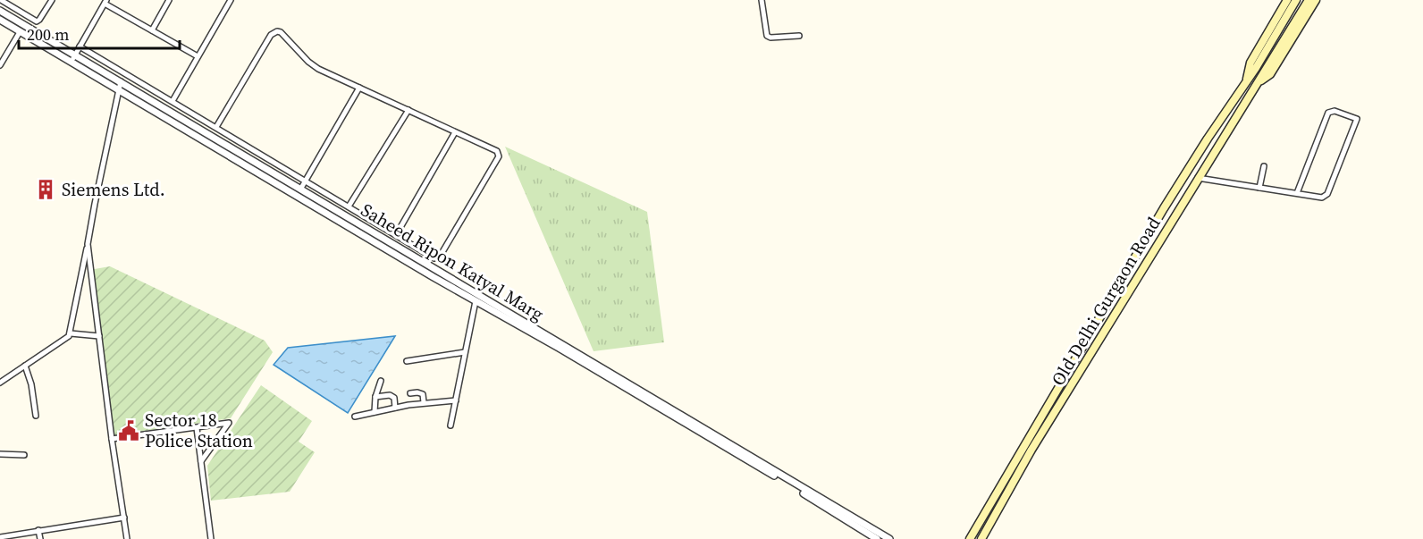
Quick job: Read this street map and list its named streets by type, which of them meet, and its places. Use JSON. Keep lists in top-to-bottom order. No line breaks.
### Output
{"streets":{"main road":["Old Delhi Gurgaon Road"],"street":["Saheed Ripon Katyal Marg"]},"places":{"building":["Siemens Ltd."],"public building":["Sector 18 Police Station"]},"scale_bar":"200 m"}
